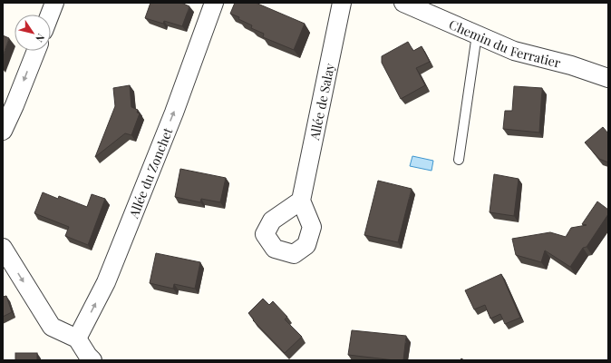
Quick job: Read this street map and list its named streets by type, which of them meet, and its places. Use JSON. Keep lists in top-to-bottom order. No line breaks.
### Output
{"streets":{"street":["Chemin du Ferratier","Allée de Salay","Allée du Zonchet"]},"one_way":["Allée du Zonchet"],"north":"bottom right"}
